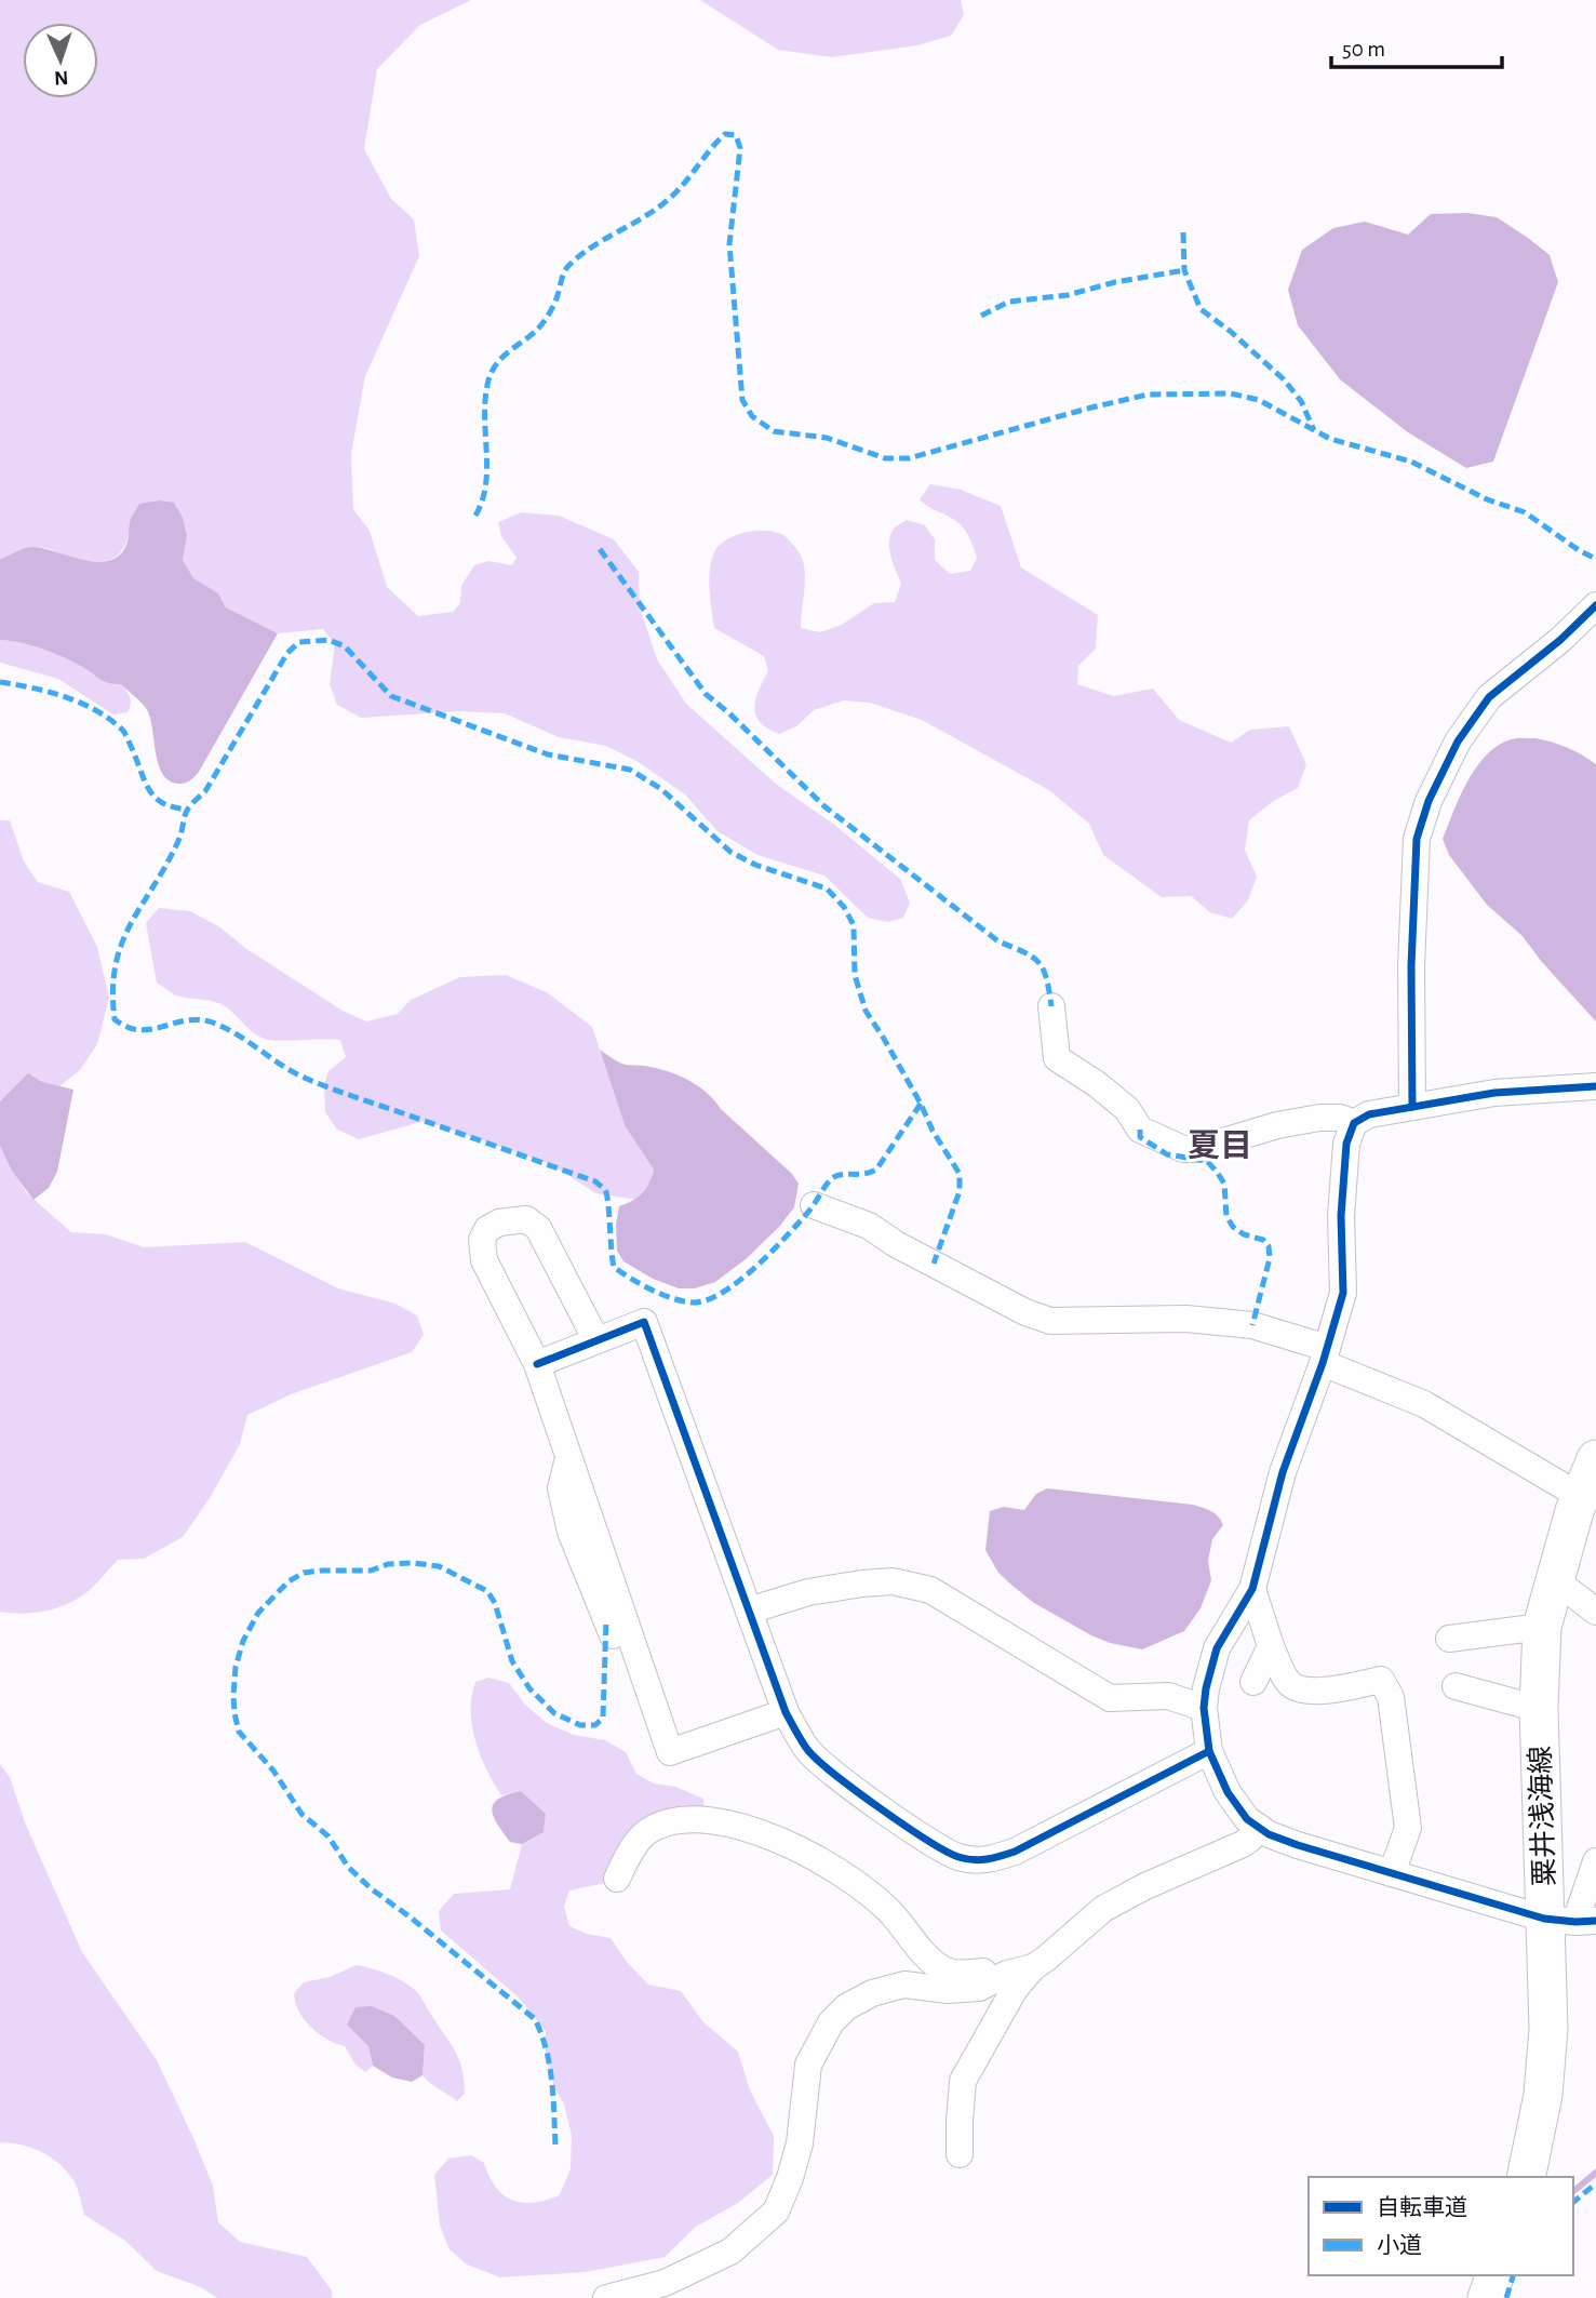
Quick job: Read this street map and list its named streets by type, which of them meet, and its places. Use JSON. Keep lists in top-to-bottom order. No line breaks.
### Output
{"streets":{"main road":["粟井浅海線"]},"districts":["夏目"],"legend":["自転車道","小道"],"scale_bar":"50 m","north":"bottom"}
